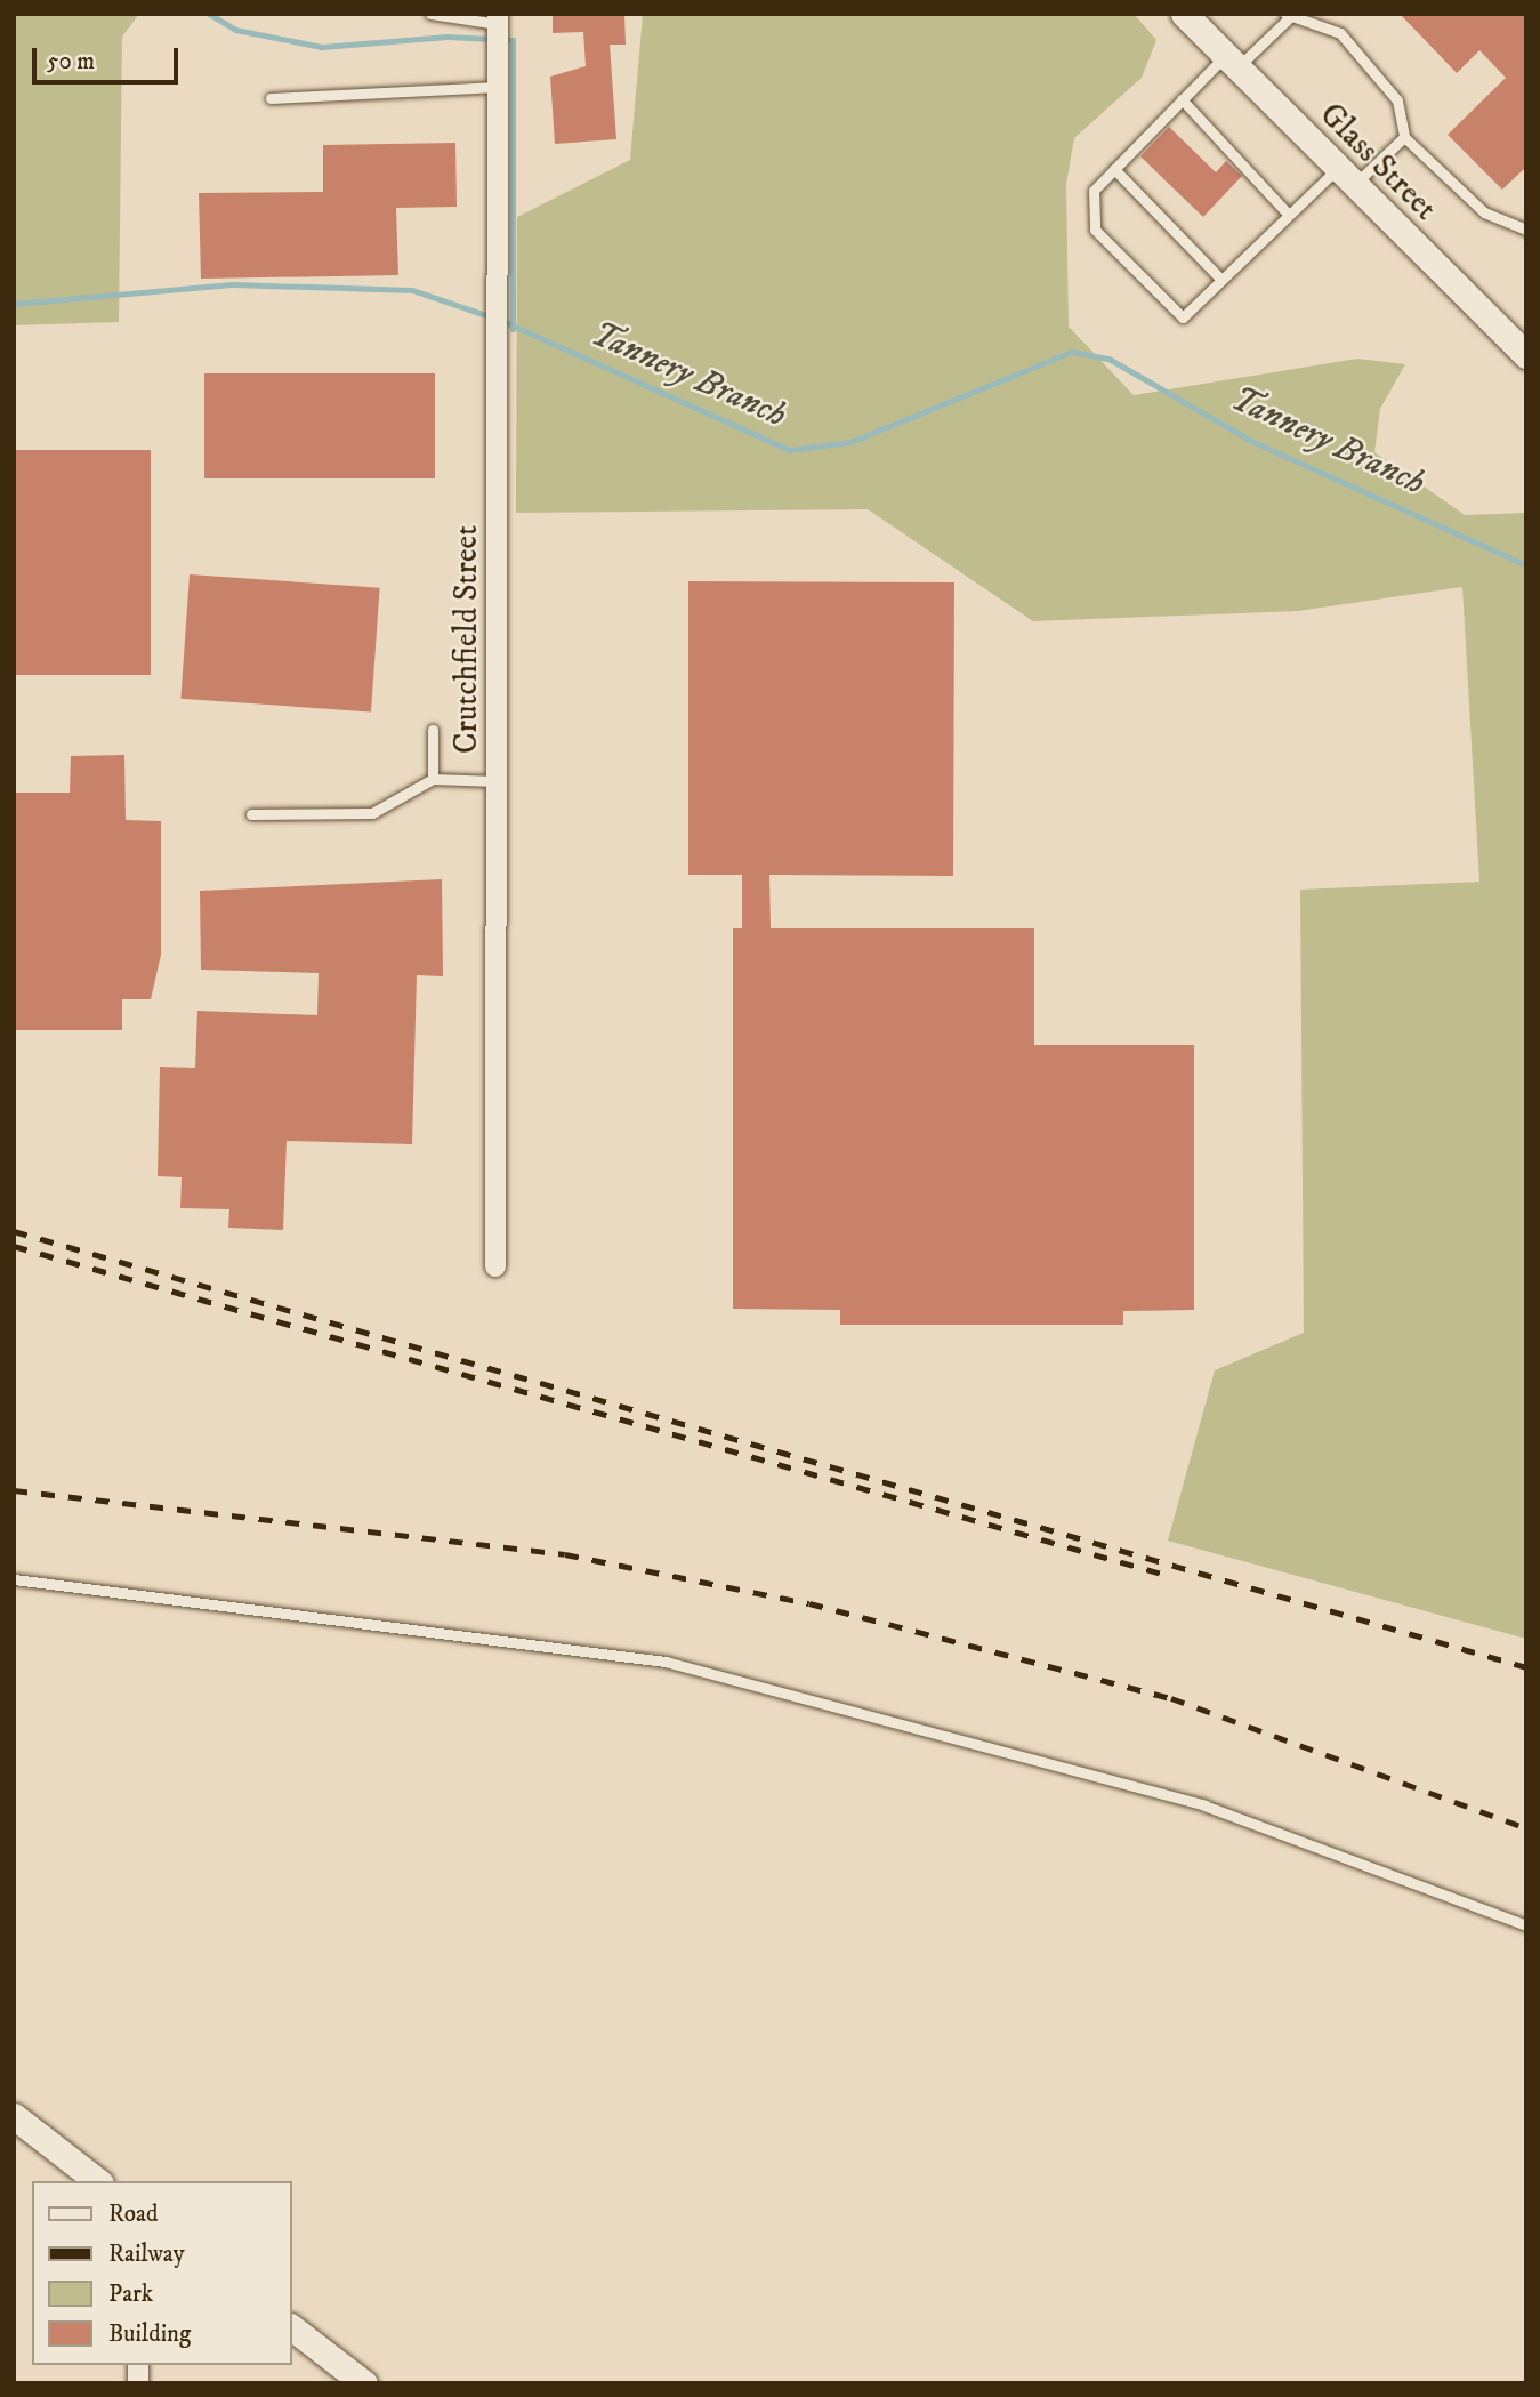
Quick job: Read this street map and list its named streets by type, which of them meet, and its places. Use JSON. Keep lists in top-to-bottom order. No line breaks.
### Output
{"streets":{"street":["Glass Street","Crutchfield Street"]},"water":["Tannery Branch"],"legend":["Road","Railway","Park","Building"],"scale_bar":"50 m"}
